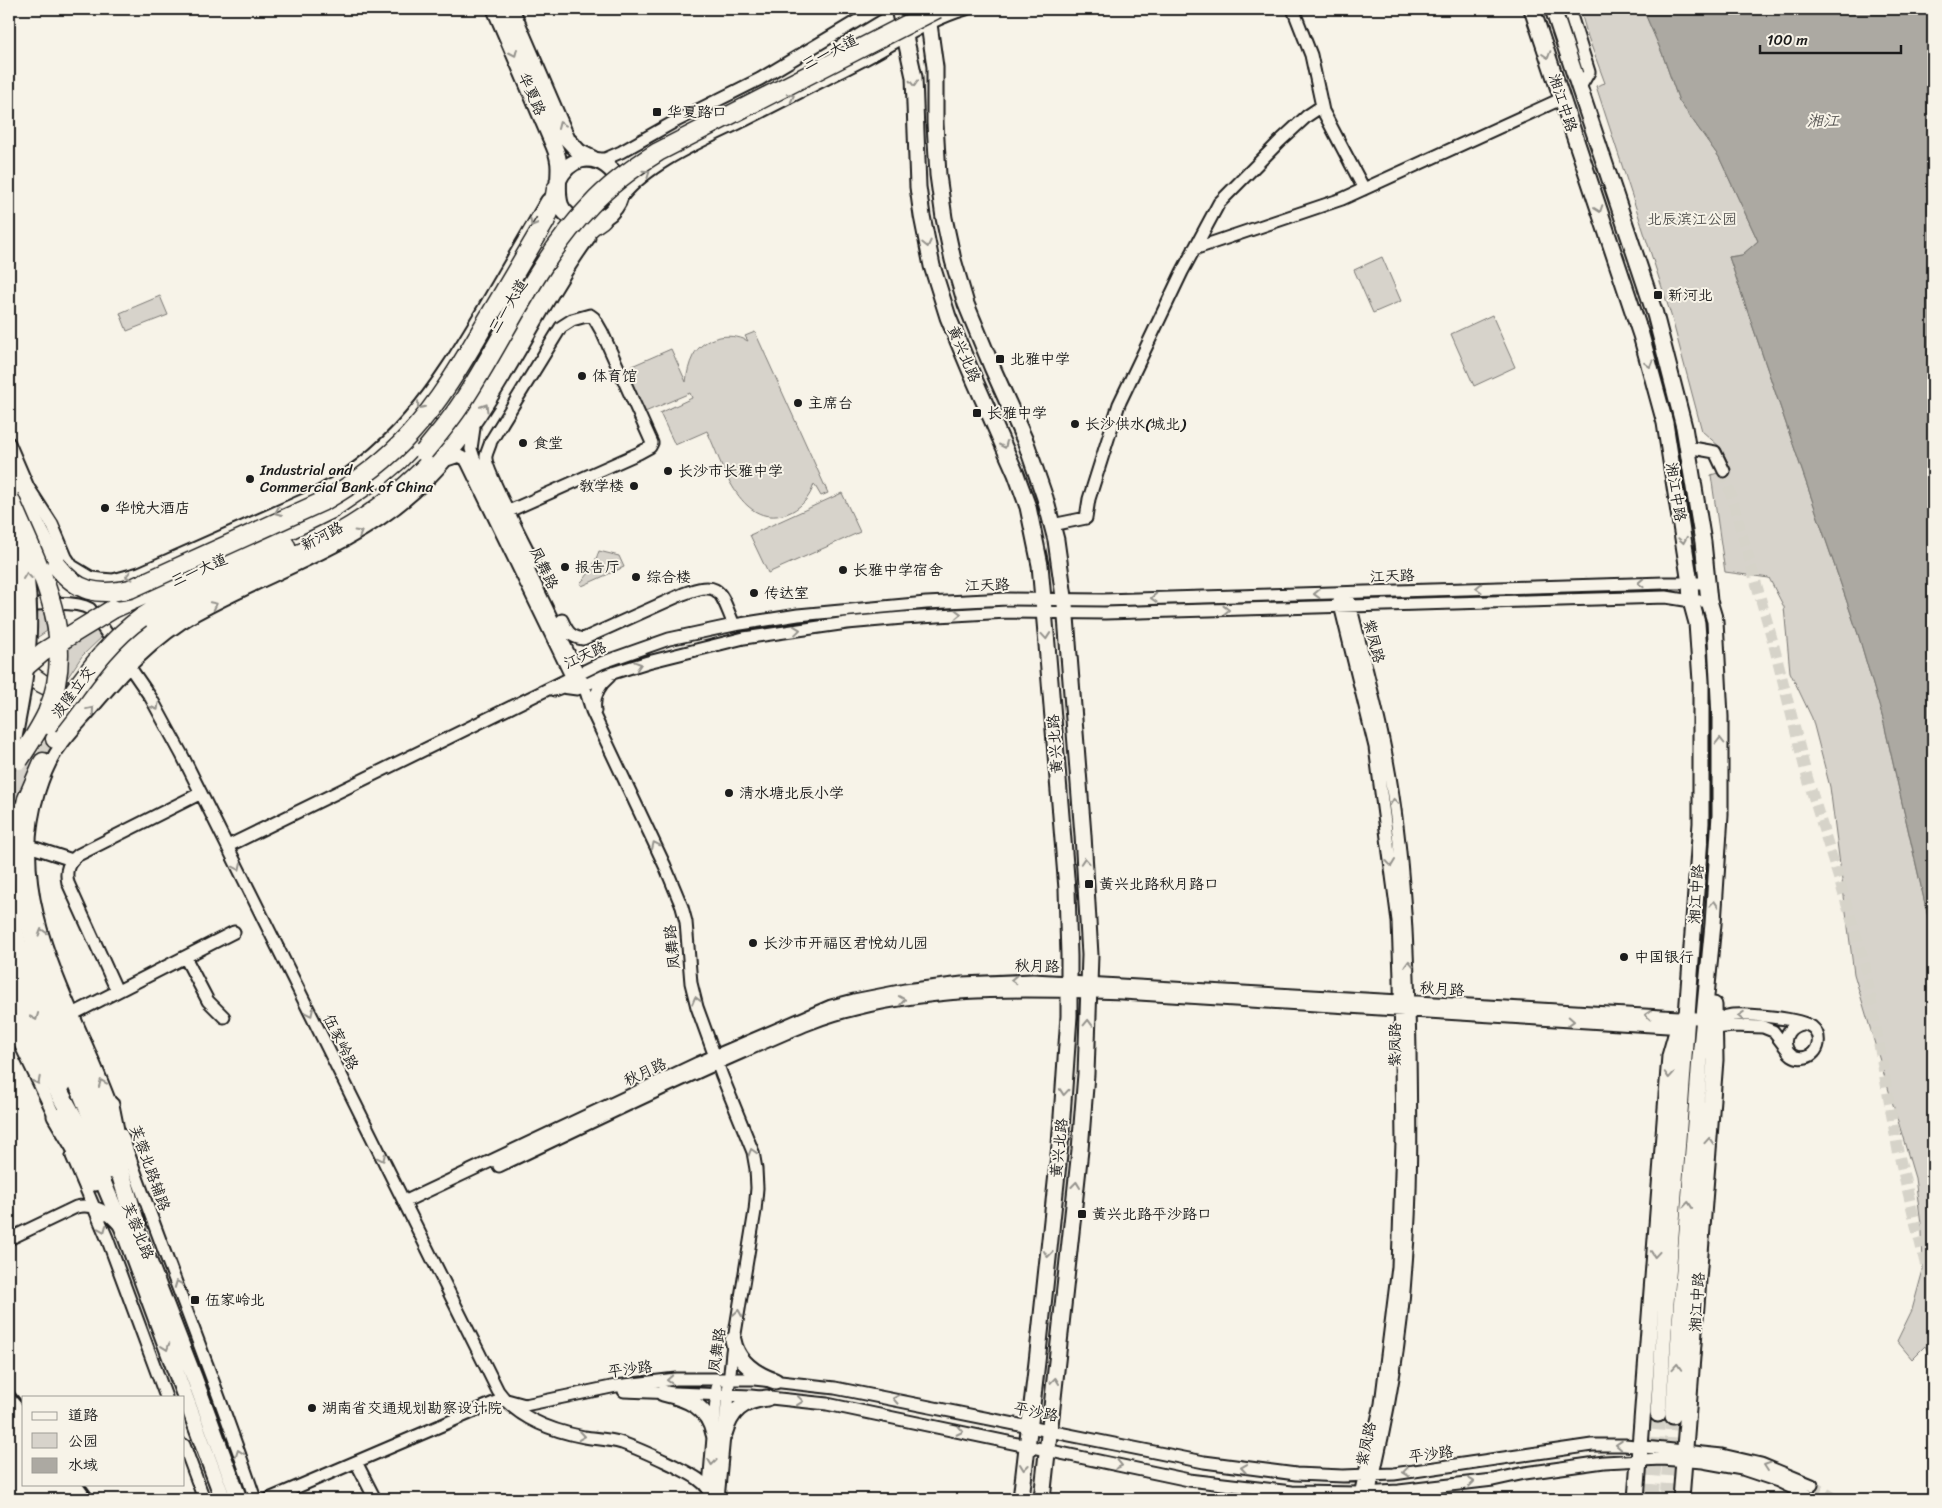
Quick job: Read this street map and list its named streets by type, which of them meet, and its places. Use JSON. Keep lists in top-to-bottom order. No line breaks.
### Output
{"streets":{"highway":["三一大道","波隆立交"],"main road":["华夏路","湘江中路","黄兴北路","芙蓉北路"],"street":["新河路","凤舞路","江天路","紫凤路","秋月路","伍家岭路","芙蓉北路辅路","平沙路"]},"crossings":[["三一大道","波隆立交"],["华夏路","新河路"],["湘江中路","江天路"],["湘江中路","秋月路"],["湘江中路","平沙路"],["黄兴北路","新河路"],["黄兴北路","江天路"],["黄兴北路","秋月路"],["黄兴北路","平沙路"],["新河路","凤舞路"],["新河路","伍家岭路"],["新河路","芙蓉北路辅路"],["凤舞路","江天路"],["凤舞路","秋月路"],["凤舞路","伍家岭路"],["凤舞路","平沙路"],["江天路","紫凤路"],["江天路","伍家岭路"],["紫凤路","秋月路"],["紫凤路","平沙路"],["秋月路","伍家岭路"],["伍家岭路","平沙路"]],"one_way":["凤舞路","伍家岭路"],"water":["湘江"],"parks":["北辰滨江公园"],"places":{"transit":["华夏路口","新河北","北雅中学","长雅中学","黄兴北路秋月路口","黄兴北路平沙路口","伍家岭北"],"other":["体育馆","主席台","长沙供水(城北)","食堂","长沙市长雅中学","Industrial and Commercial Bank of China","教学楼","华悦大酒店","报告厅","长雅中学宿舍","综合楼","传达室","清水塘北辰小学","长沙市开福区君悦幼儿园","中国银行","湖南省交通规划勘察设计院"]},"legend":["道路","公园","水域"],"scale_bar":"100 m"}
